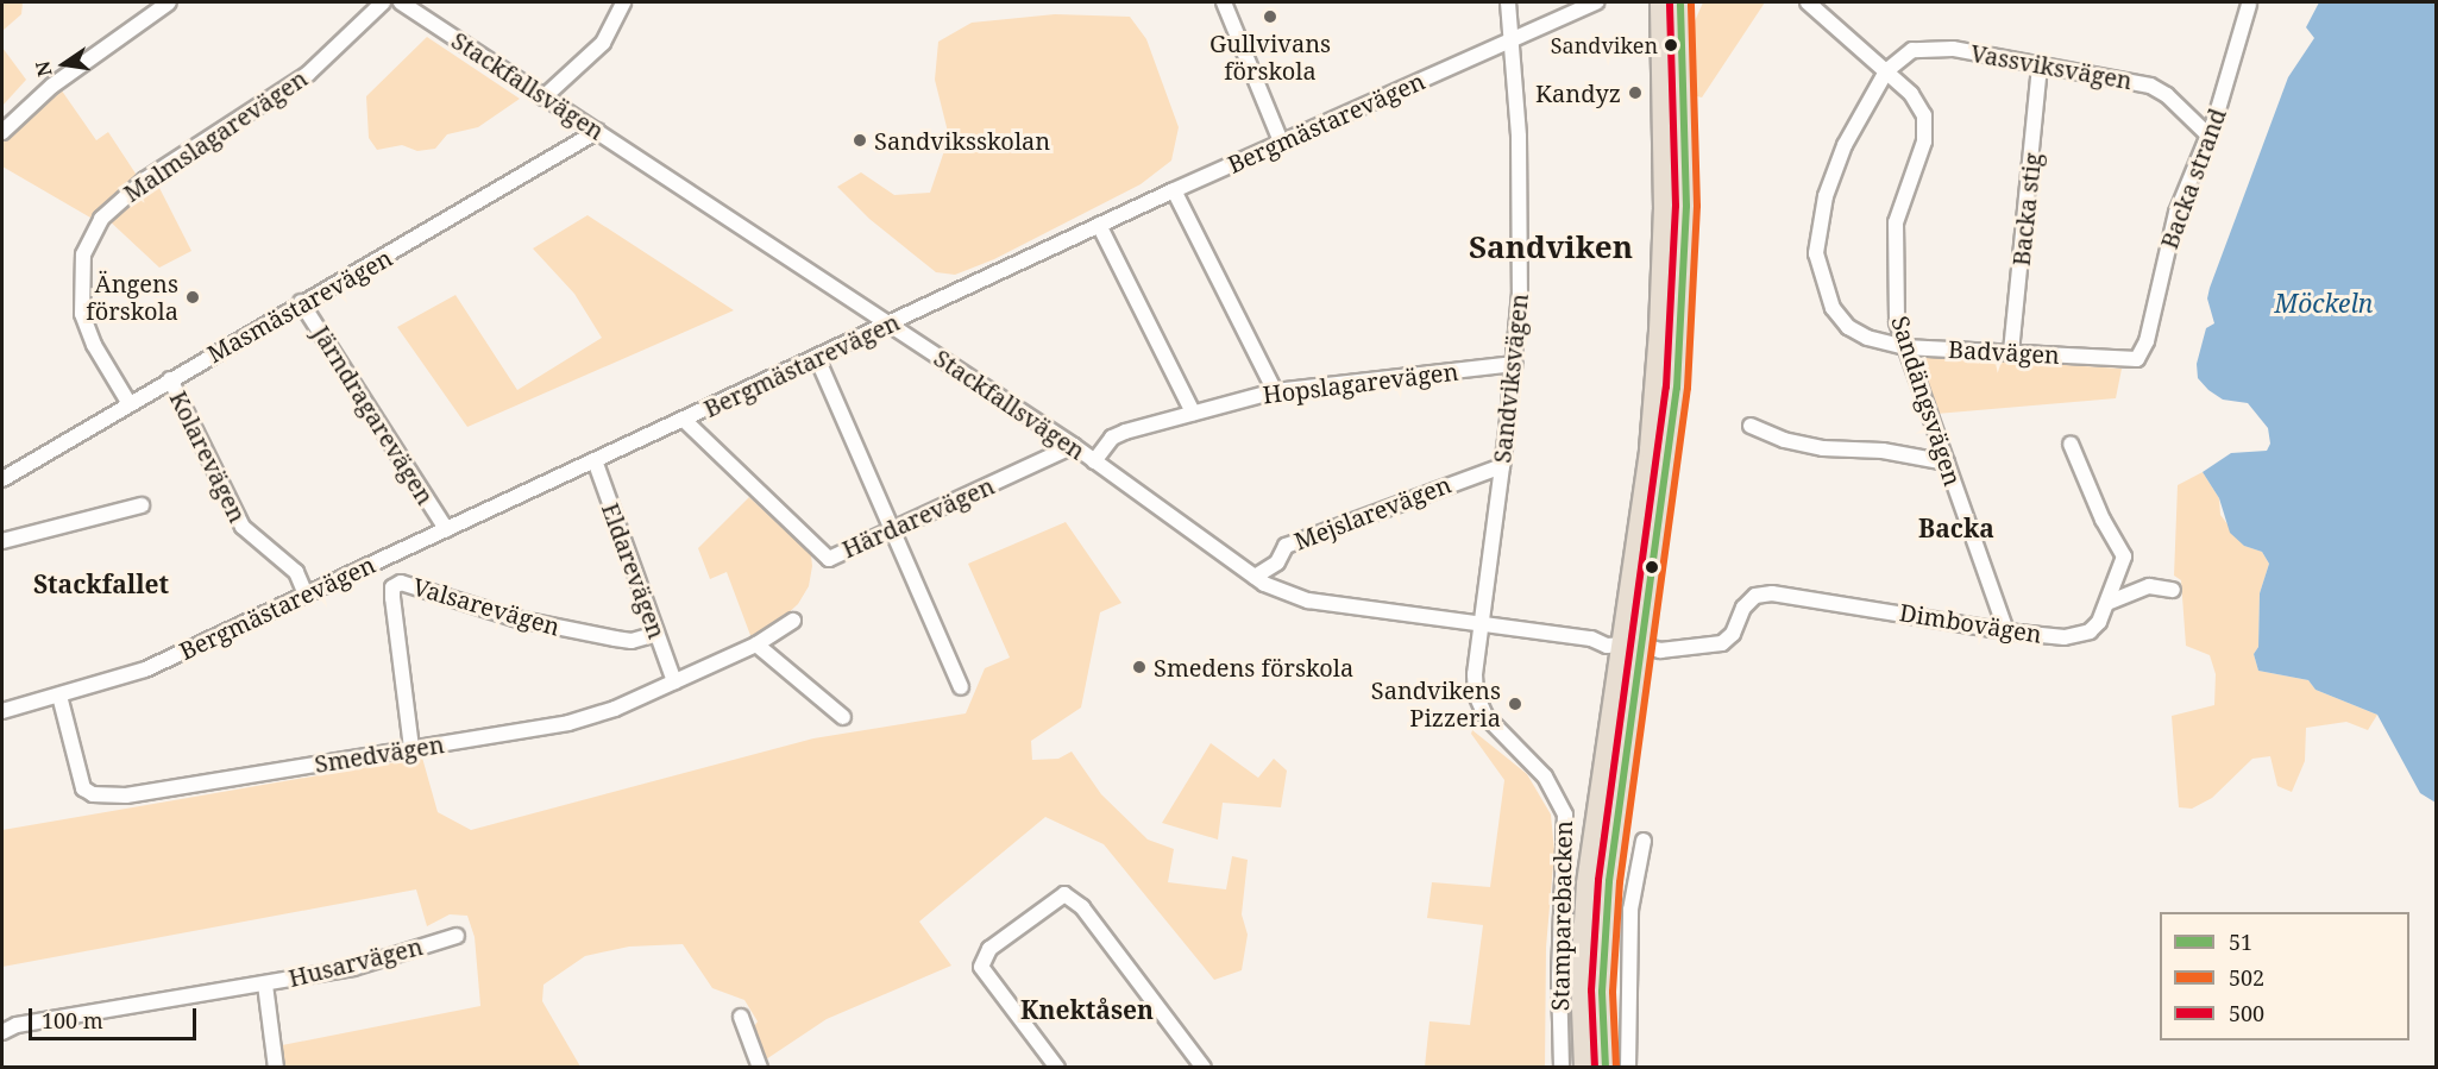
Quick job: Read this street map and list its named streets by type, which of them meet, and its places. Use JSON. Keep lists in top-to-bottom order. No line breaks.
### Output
{"streets":{"street":["Vassviksvägen","Stackfallsvägen","Bergmästarevägen","Malmslagarevägen","Backa strand","Backa stig","Masmästarevägen","Badvägen","Sandviksvägen","Hopslagarevägen","Sandängsvägen","Järndragarevägen","Kolarevägen","Mejslarevägen","Härdarevägen","Eldarevägen","Valsarevägen","Dimbovägen","Smedvägen","Stamparebacken","Husarvägen"]},"crossings":[["Vassviksvägen","Backa strand"],["Vassviksvägen","Backa stig"],["Vassviksvägen","Badvägen"],["Vassviksvägen","Sandängsvägen"],["Stackfallsvägen","Bergmästarevägen"],["Stackfallsvägen","Masmästarevägen"],["Stackfallsvägen","Sandviksvägen"],["Stackfallsvägen","Hopslagarevägen"],["Stackfallsvägen","Mejslarevägen"],["Stackfallsvägen","Härdarevägen"],["Stackfallsvägen","Dimbovägen"],["Stackfallsvägen","Stamparebacken"],["Bergmästarevägen","Sandviksvägen"],["Bergmästarevägen","Järndragarevägen"],["Bergmästarevägen","Kolarevägen"],["Bergmästarevägen","Härdarevägen"],["Bergmästarevägen","Eldarevägen"],["Bergmästarevägen","Smedvägen"],["Malmslagarevägen","Masmästarevägen"],["Backa strand","Badvägen"],["Backa stig","Badvägen"],["Masmästarevägen","Järndragarevägen"],["Masmästarevägen","Kolarevägen"],["Badvägen","Sandängsvägen"],["Sandviksvägen","Hopslagarevägen"],["Sandviksvägen","Mejslarevägen"],["Sandviksvägen","Stamparebacken"],["Sandängsvägen","Dimbovägen"],["Eldarevägen","Valsarevägen"],["Eldarevägen","Smedvägen"],["Valsarevägen","Smedvägen"]],"districts":["Sandviken","Backa","Stackfallet","Knektåsen"],"water":["Möckeln"],"places":["Gullvivans förskola","Sandviken","Kandyz","Sandviksskolan","Ängens förskola","Smedens förskola","Sandvikens Pizzeria"],"lines":["transit line 51","transit line 502","transit line 500"],"legend":["51","502","500"],"scale_bar":"100 m","north":"left"}
